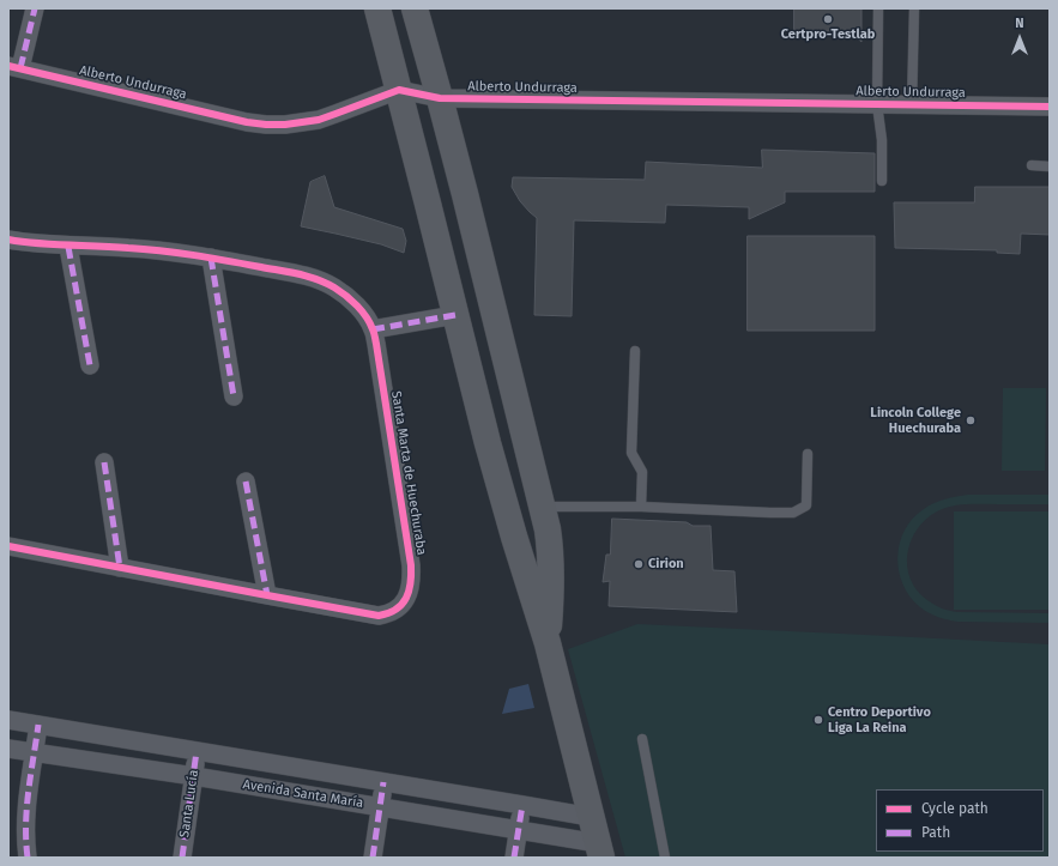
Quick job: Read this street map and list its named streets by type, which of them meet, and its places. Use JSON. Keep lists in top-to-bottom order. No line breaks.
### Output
{"streets":{"street":["Alberto Undurraga","Santa Marta de Huechuraba","Avenida Santa María","Santa Lucía"]},"crossings":[["Avenida Santa María","Santa Lucía"]],"places":["Certpro-Testlab","Lincoln College Huechuraba","Cirion","Centro Deportivo Liga La Reina"],"legend":["Cycle path","Path"],"north":"top"}
